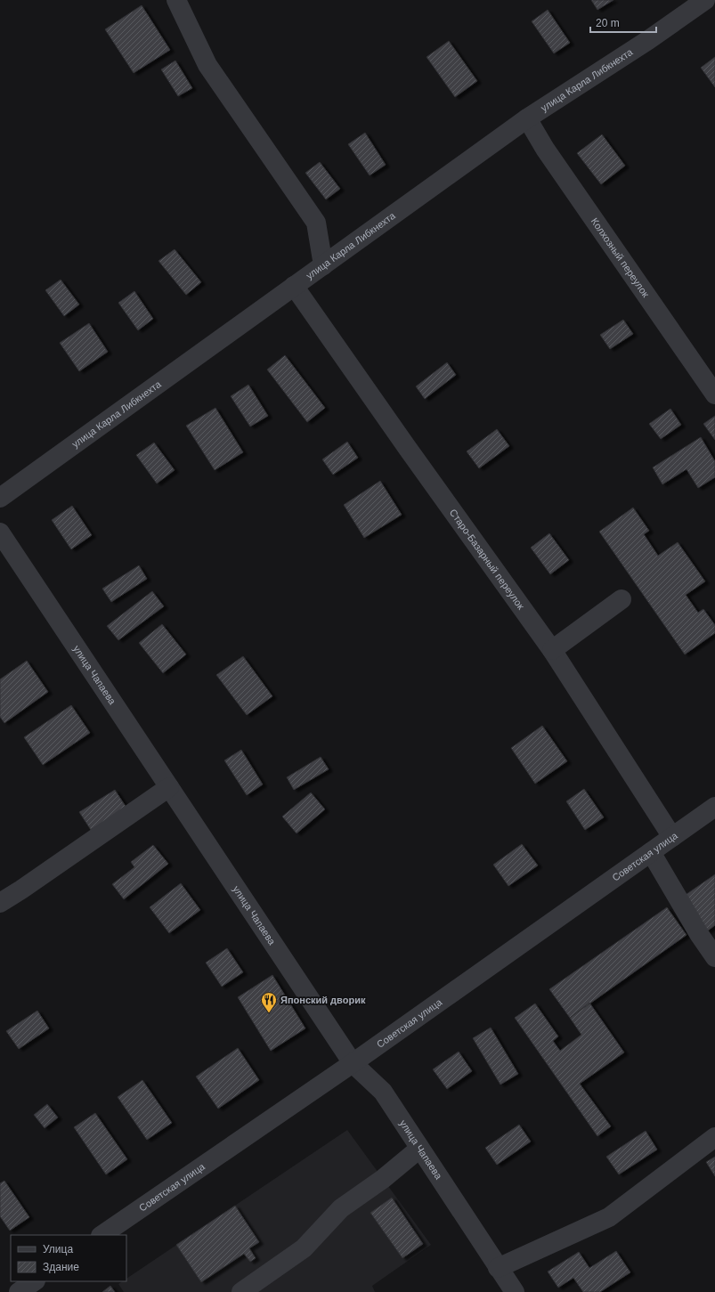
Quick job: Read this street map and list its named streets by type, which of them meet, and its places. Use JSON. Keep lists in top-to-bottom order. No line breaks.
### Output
{"streets":{"street":["улица Карла Либкнехта","Колхозный переулок","Старо-Базарный переулок","улица Чапаева","Советская улица"]},"crossings":[["улица Карла Либкнехта","Колхозный переулок"],["улица Карла Либкнехта","Старо-Базарный переулок"],["Старо-Базарный переулок","Советская улица"],["улица Чапаева","Советская улица"]],"places":{"restaurant":["Японский дворик"]},"legend":["Улица","Здание"],"scale_bar":"20 m"}
